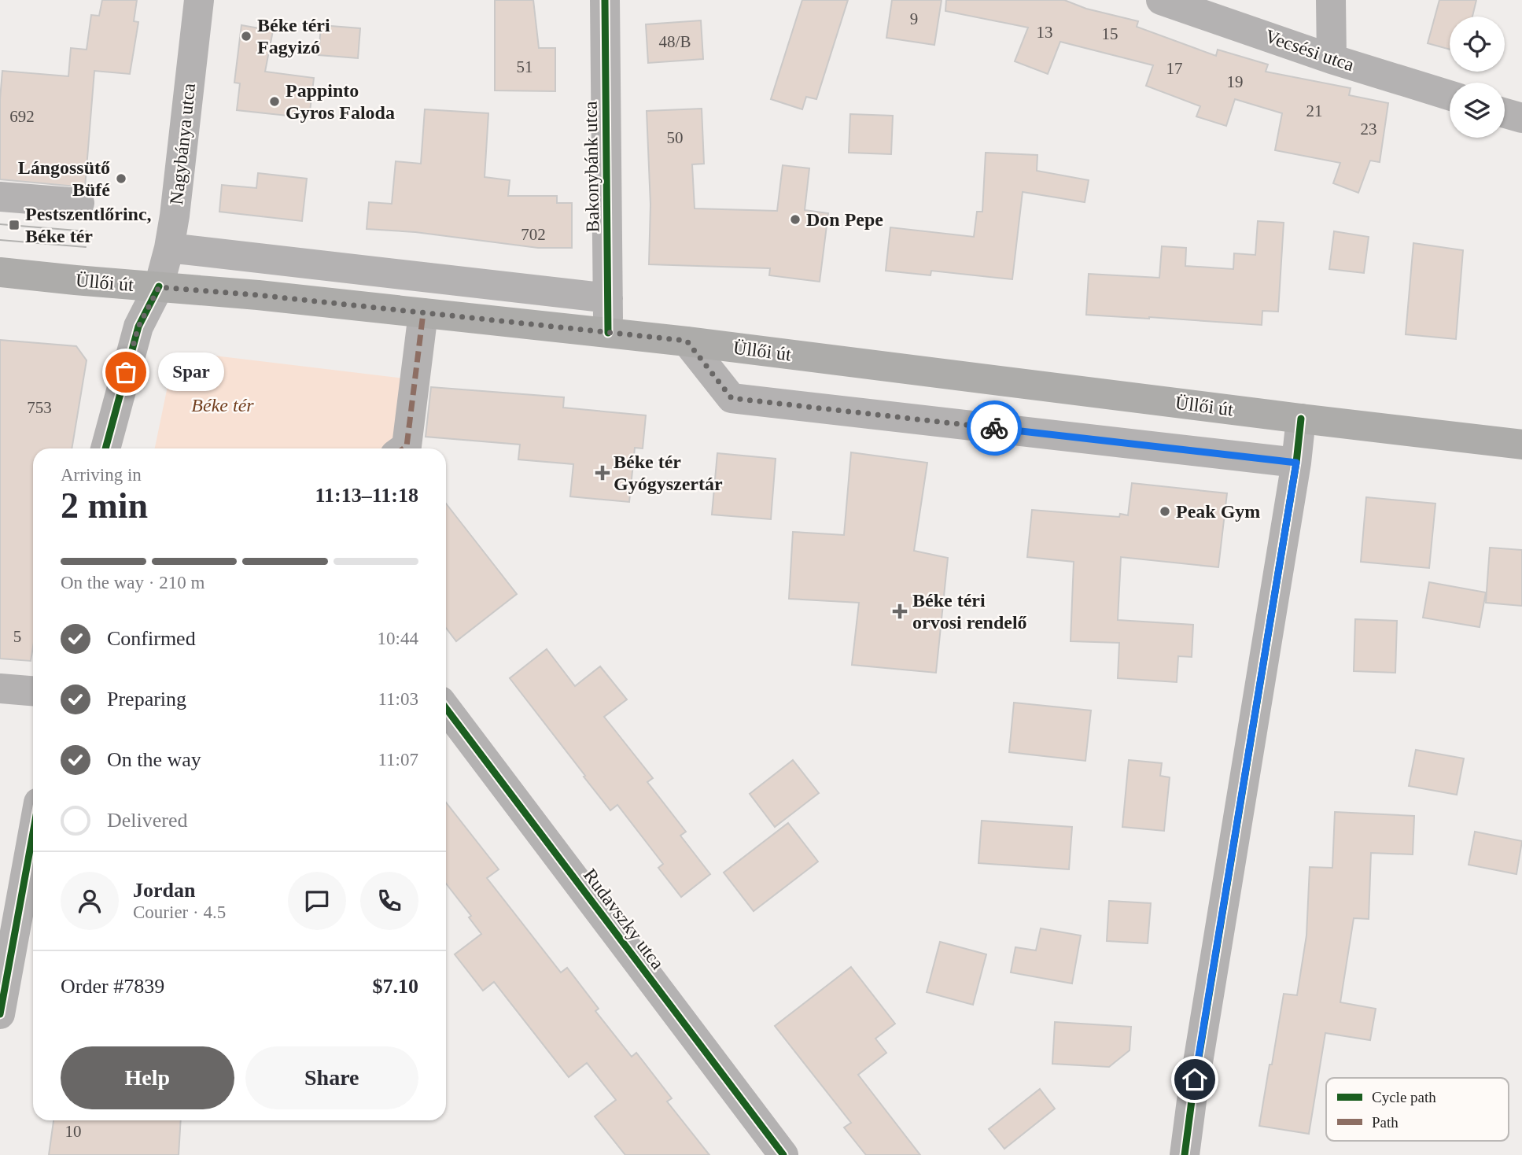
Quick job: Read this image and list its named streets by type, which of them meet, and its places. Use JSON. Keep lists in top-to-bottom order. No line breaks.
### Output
{"streets":{"main road":["Üllői út"],"street":["Vecsési utca","Nagybánya utca","Bakonybánk utca","Rudavszky utca"]},"crossings":[["Nagybánya utca","Üllői út"],["Bakonybánk utca","Üllői út"]],"parks":["Béke tér"],"places":{"other":["Béke téri Fagyizó","Pappinto Gyros Faloda","Lángossütő Büfé","Don Pepe","Spar","Peak Gym"],"transit":["Pestszentlőrinc, Béke tér"],"health":["Béke tér Gyógyszertár","Béke téri orvosi rendelő"]},"house_numbers":["9","13","15","48/B","51","17","19","21","692","23","50","702","753","5","10"],"legend":["Cycle path","Path"],"page":{"bubble":"Spar","heading":["2 min","Arriving in","11:13–11:18"],"panel":["Jordan","Courier · 4.5","Order #7839","$7.10"],"bar":"On the way · 210 m","list":[["Confirmed","10:44"],["Preparing","11:03"],["On the way","11:07"],"Delivered"],"buttons":["Help","Share"]}}
